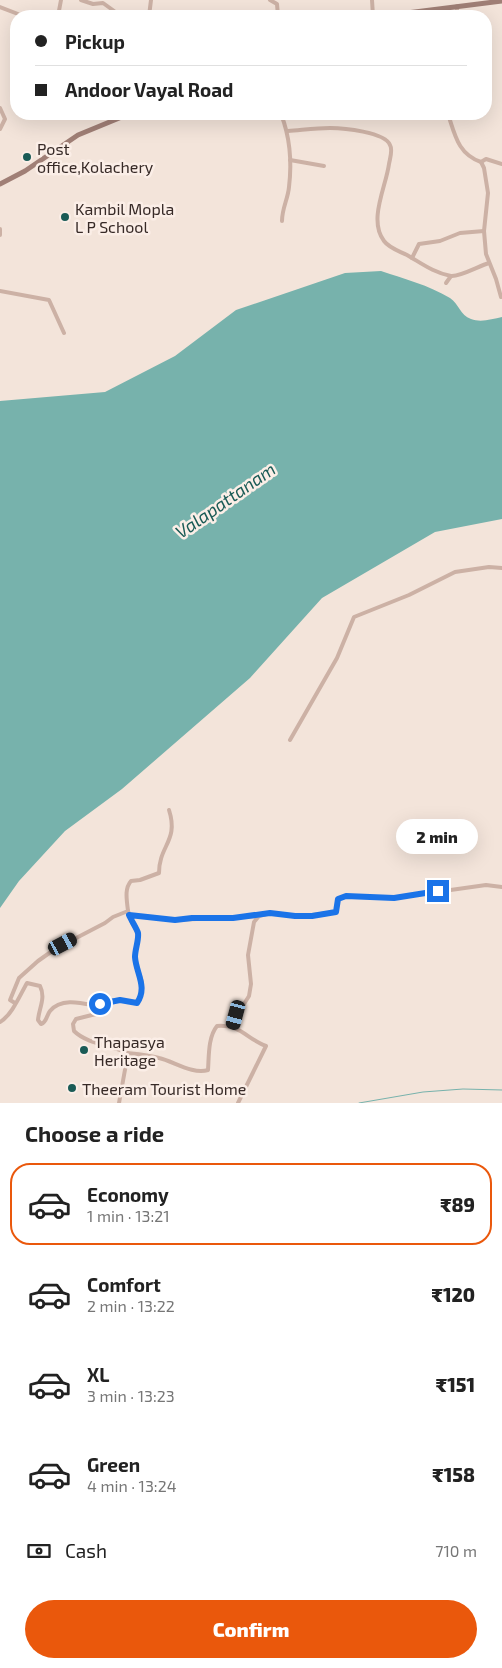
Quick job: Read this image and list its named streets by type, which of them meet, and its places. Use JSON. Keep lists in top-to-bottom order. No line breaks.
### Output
{"water":["Valapattanam"],"places":["Post office,Kolachery","Kambil Mopla L P School","Thapasya Heritage","Theeram Tourist Home"],"page":{"banner":["Pickup","Andoor Vayal Road"],"bubble":"2 min","heading":"Choose a ride","list":[{"name":"Economy","note":"1 min · 13:21","value":"₹89"},{"name":"Comfort","note":"2 min · 13:22","value":"₹120"},{"name":"XL","note":"3 min · 13:23","value":"₹151"},{"name":"Green","note":"4 min · 13:24","value":"₹158"}],"pay":["Cash","710 m"],"buttons":"Confirm"}}
